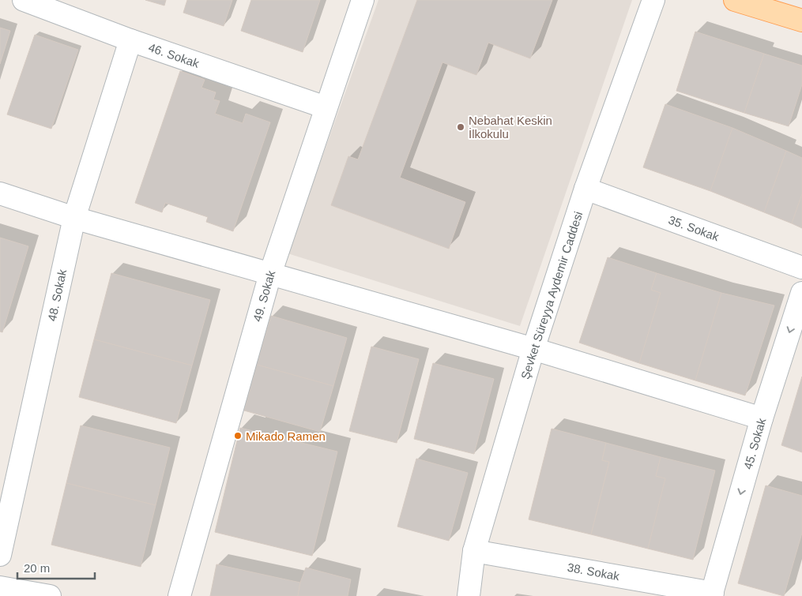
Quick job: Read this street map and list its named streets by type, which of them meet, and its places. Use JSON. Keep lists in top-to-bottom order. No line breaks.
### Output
{"streets":{"street":["46. Sokak","35. Sokak","48. Sokak","Şevket Süreyya Aydemir Caddesi","49. Sokak","45. Sokak","38. Sokak"]},"crossings":[["46. Sokak","48. Sokak"],["46. Sokak","49. Sokak"],["35. Sokak","Şevket Süreyya Aydemir Caddesi"],["Şevket Süreyya Aydemir Caddesi","38. Sokak"],["45. Sokak","38. Sokak"]],"one_way":["45. Sokak"],"places":["Nebahat Keskin İlkokulu","Mikado Ramen"],"scale_bar":"20 m"}
